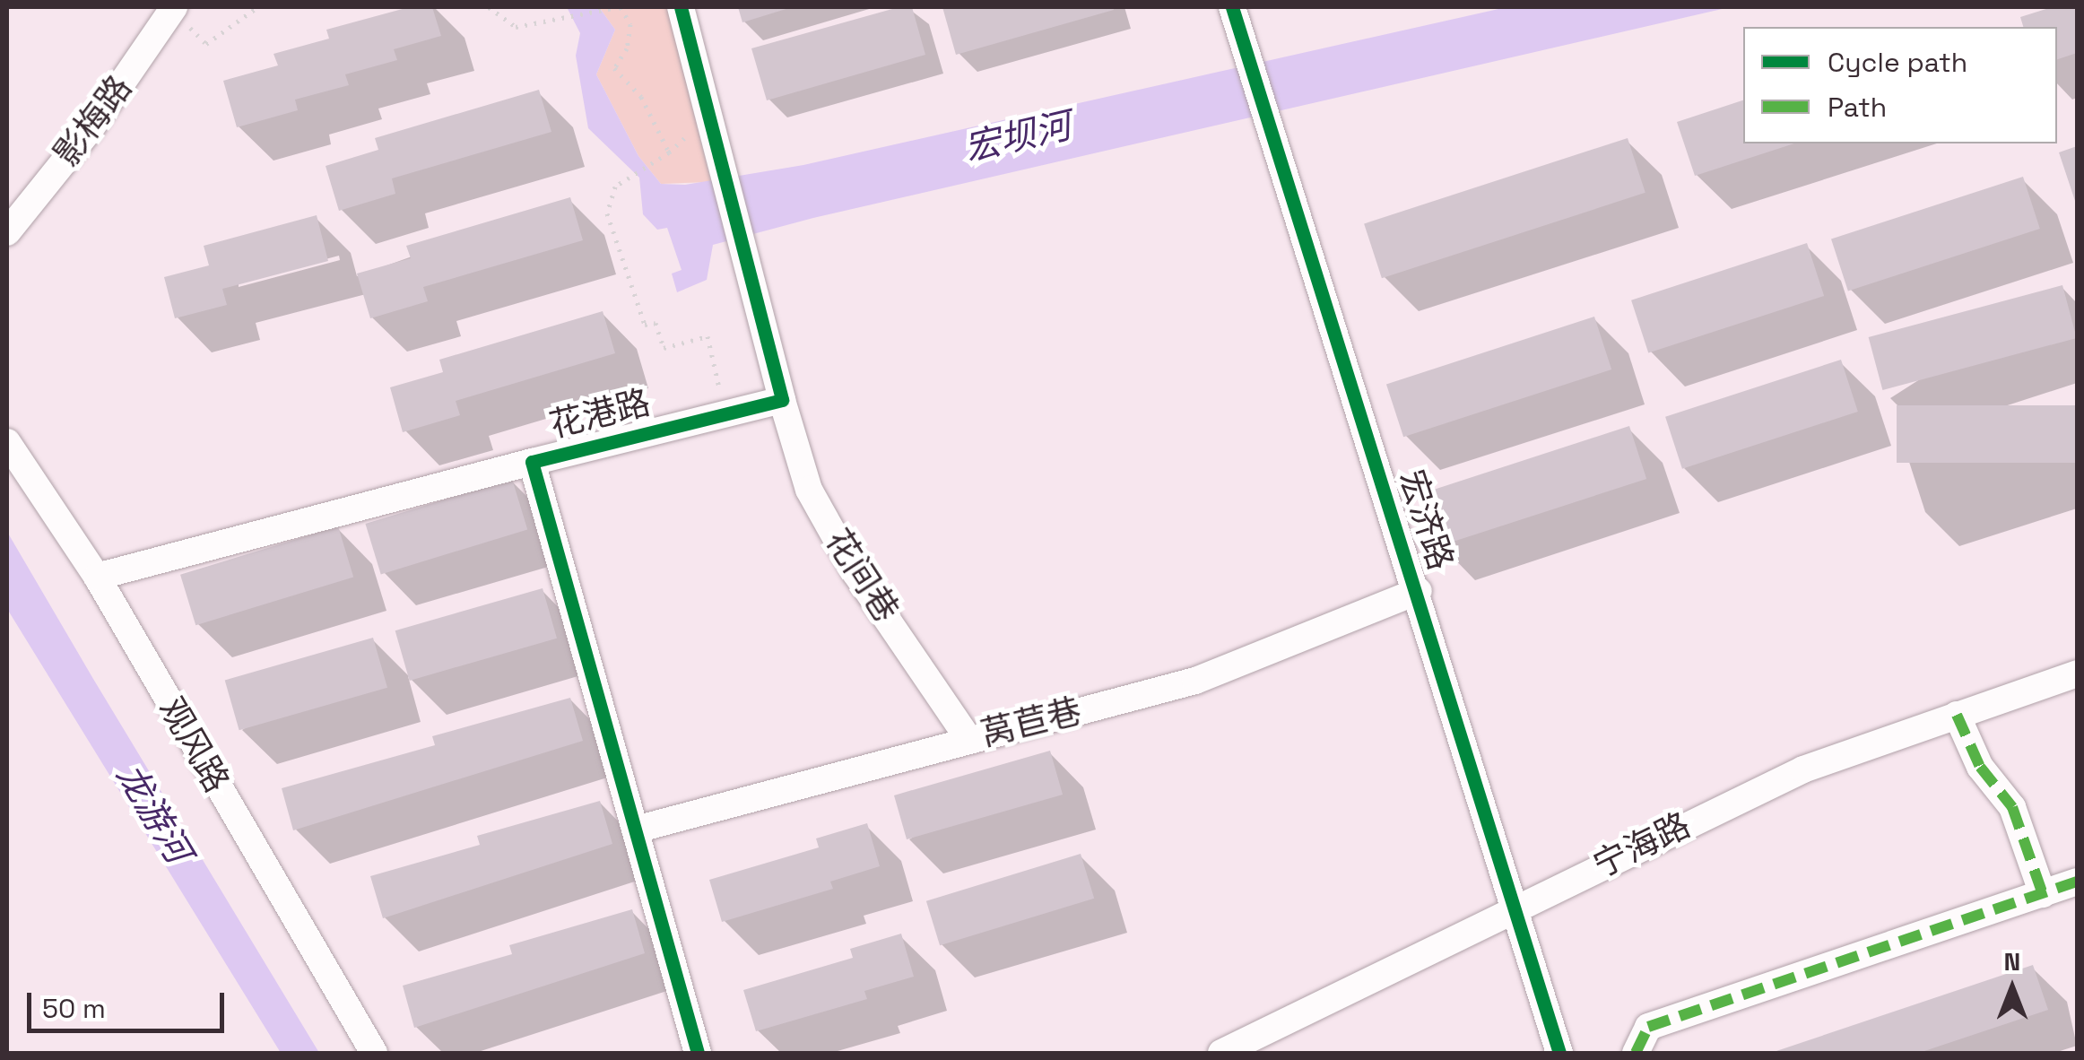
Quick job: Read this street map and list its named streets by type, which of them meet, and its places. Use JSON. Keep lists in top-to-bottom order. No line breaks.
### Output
{"streets":{"street":["影梅路","花港路","宏济路","花间巷","莴苣巷","观风路","宁海路"]},"crossings":[["花港路","花间巷"],["花港路","莴苣巷"],["宏济路","莴苣巷"],["宏济路","宁海路"],["花间巷","莴苣巷"]],"water":["宏坝河","龙游河"],"legend":["Cycle path","Path"],"scale_bar":"50 m","north":"top"}
